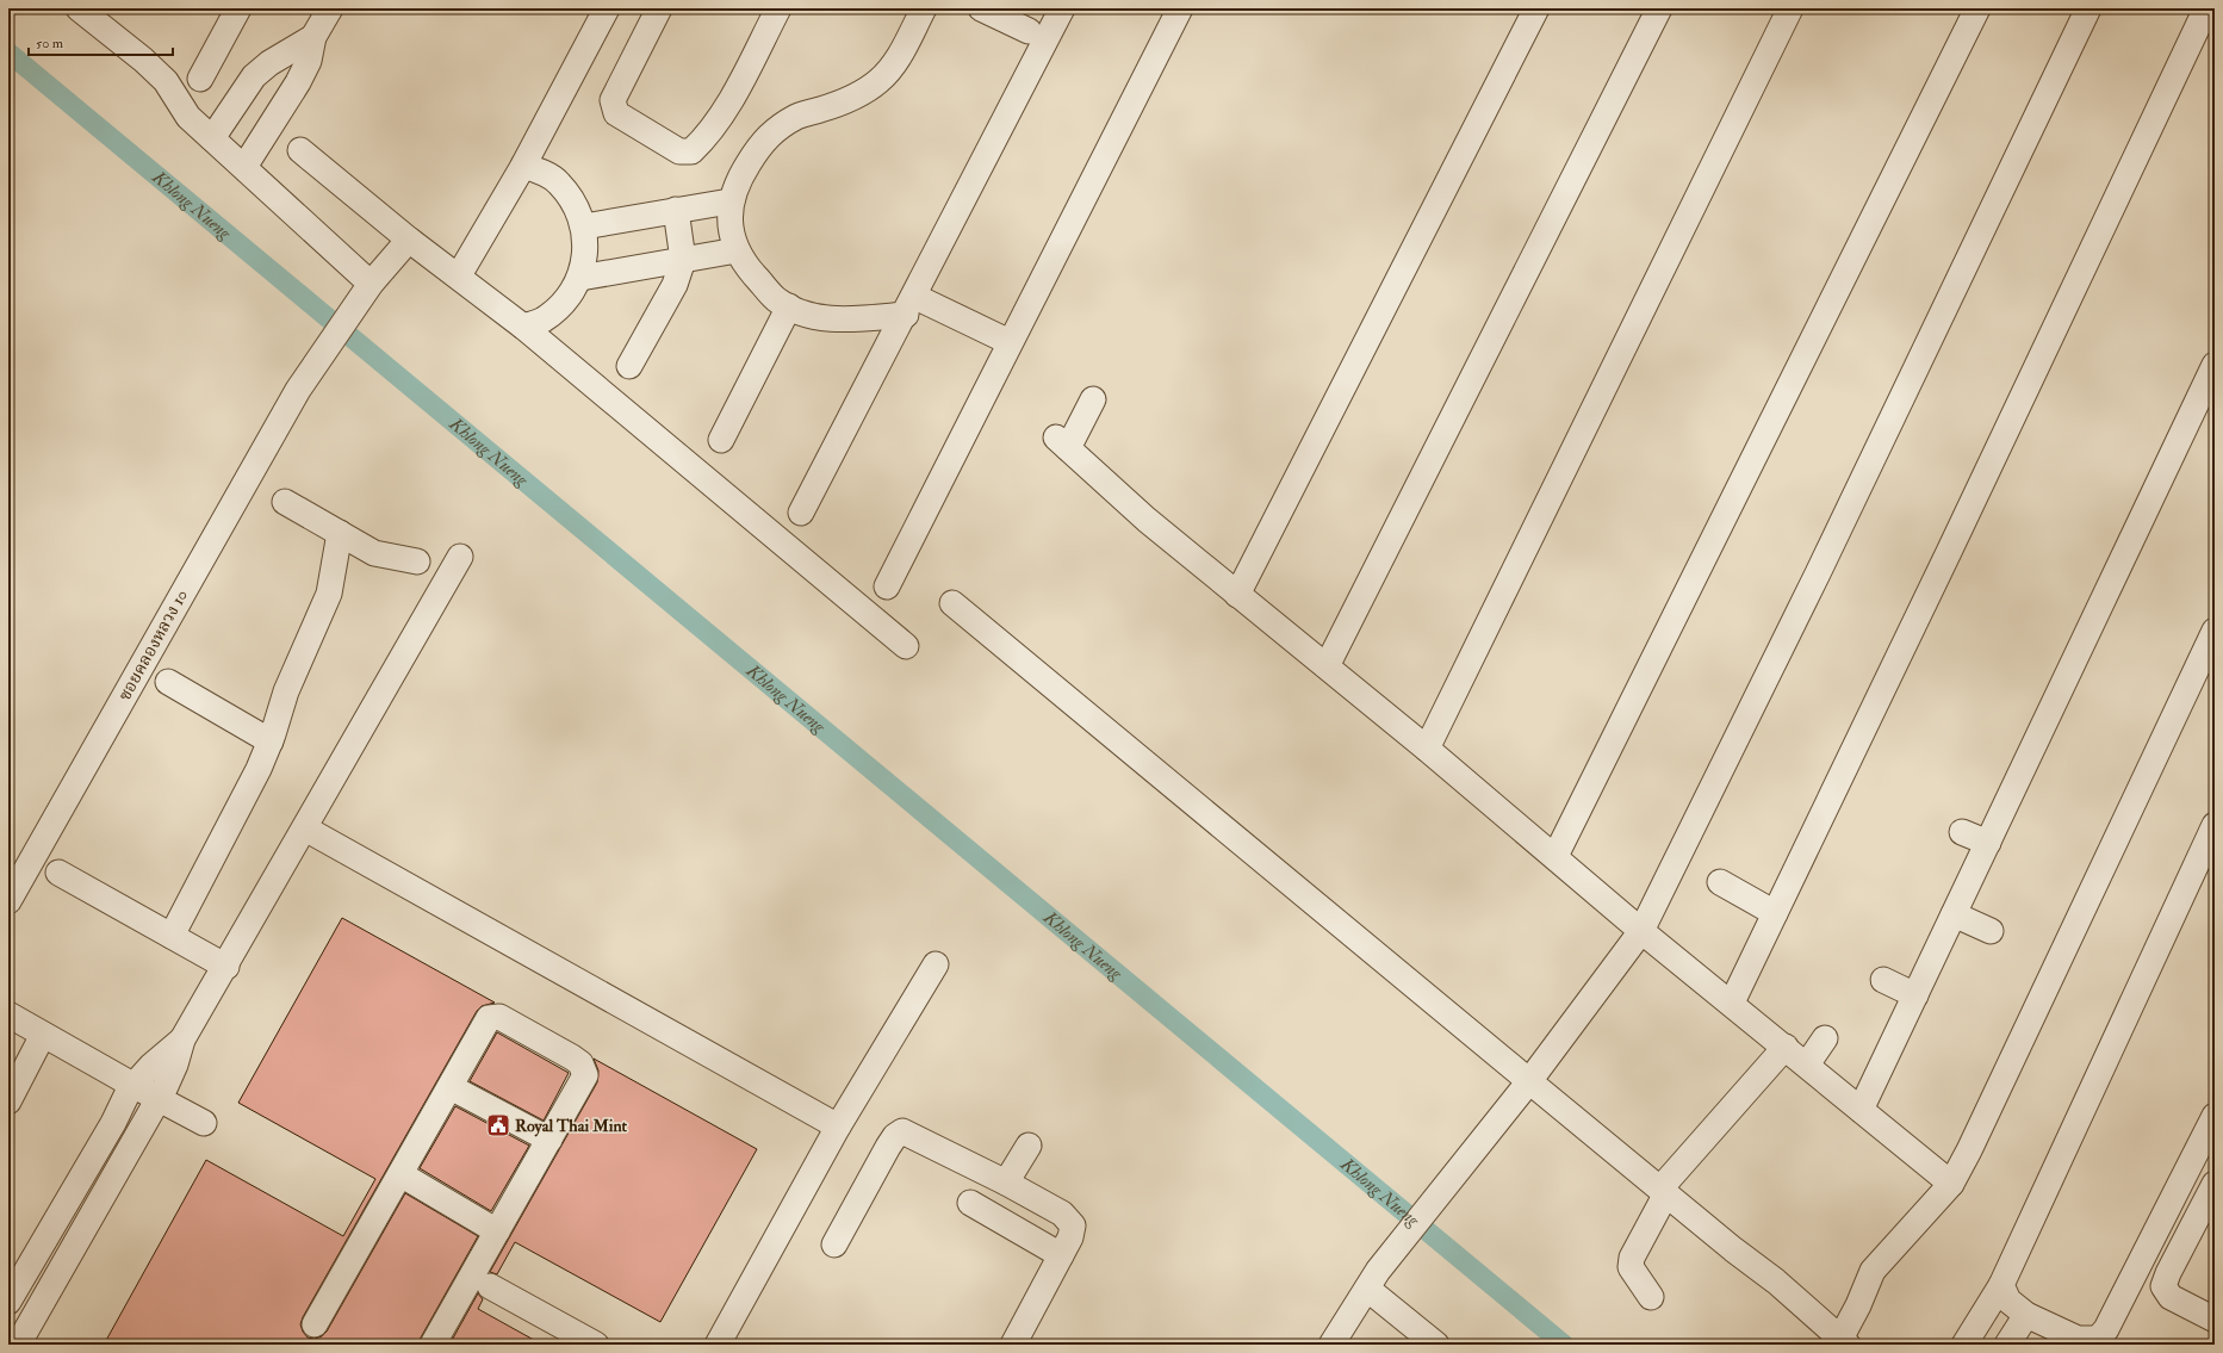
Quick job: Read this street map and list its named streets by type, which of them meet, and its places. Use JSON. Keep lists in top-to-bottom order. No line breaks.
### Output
{"streets":{"street":["ซอยคลองหลวง 10"]},"water":["Khlong Nueng"],"places":{"public building":["Royal Thai Mint"]},"scale_bar":"50 m"}
